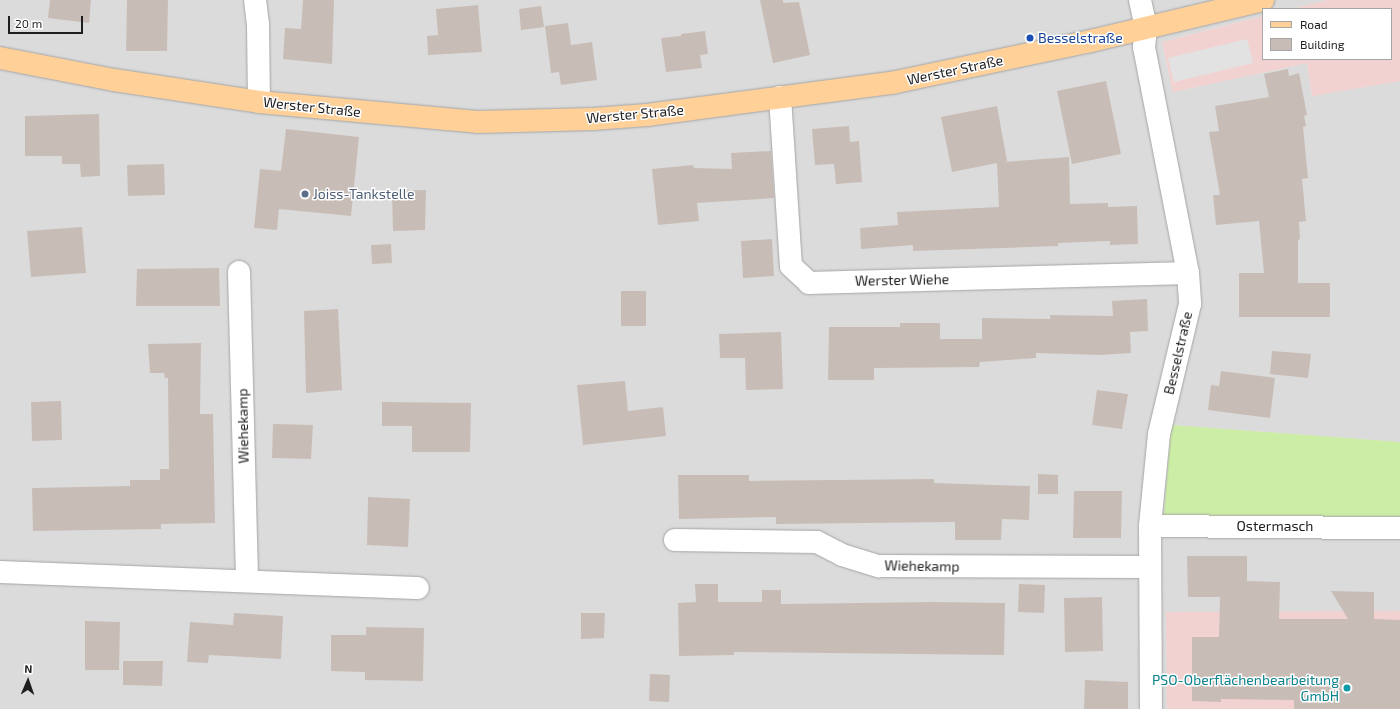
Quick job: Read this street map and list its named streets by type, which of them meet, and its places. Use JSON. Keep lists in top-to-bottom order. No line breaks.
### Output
{"streets":{"main road":["Werster Straße"],"street":["Werster Wiehe","Besselstraße","Wiehekamp","Ostermasch"]},"crossings":[["Werster Straße","Werster Wiehe"],["Werster Straße","Besselstraße"],["Werster Wiehe","Besselstraße"],["Besselstraße","Wiehekamp"],["Besselstraße","Ostermasch"]],"places":["Besselstraße","Joiss-Tankstelle","PSO-Oberflächenbearbeitung GmbH"],"legend":["Road","Building"],"scale_bar":"20 m","north":"top"}
